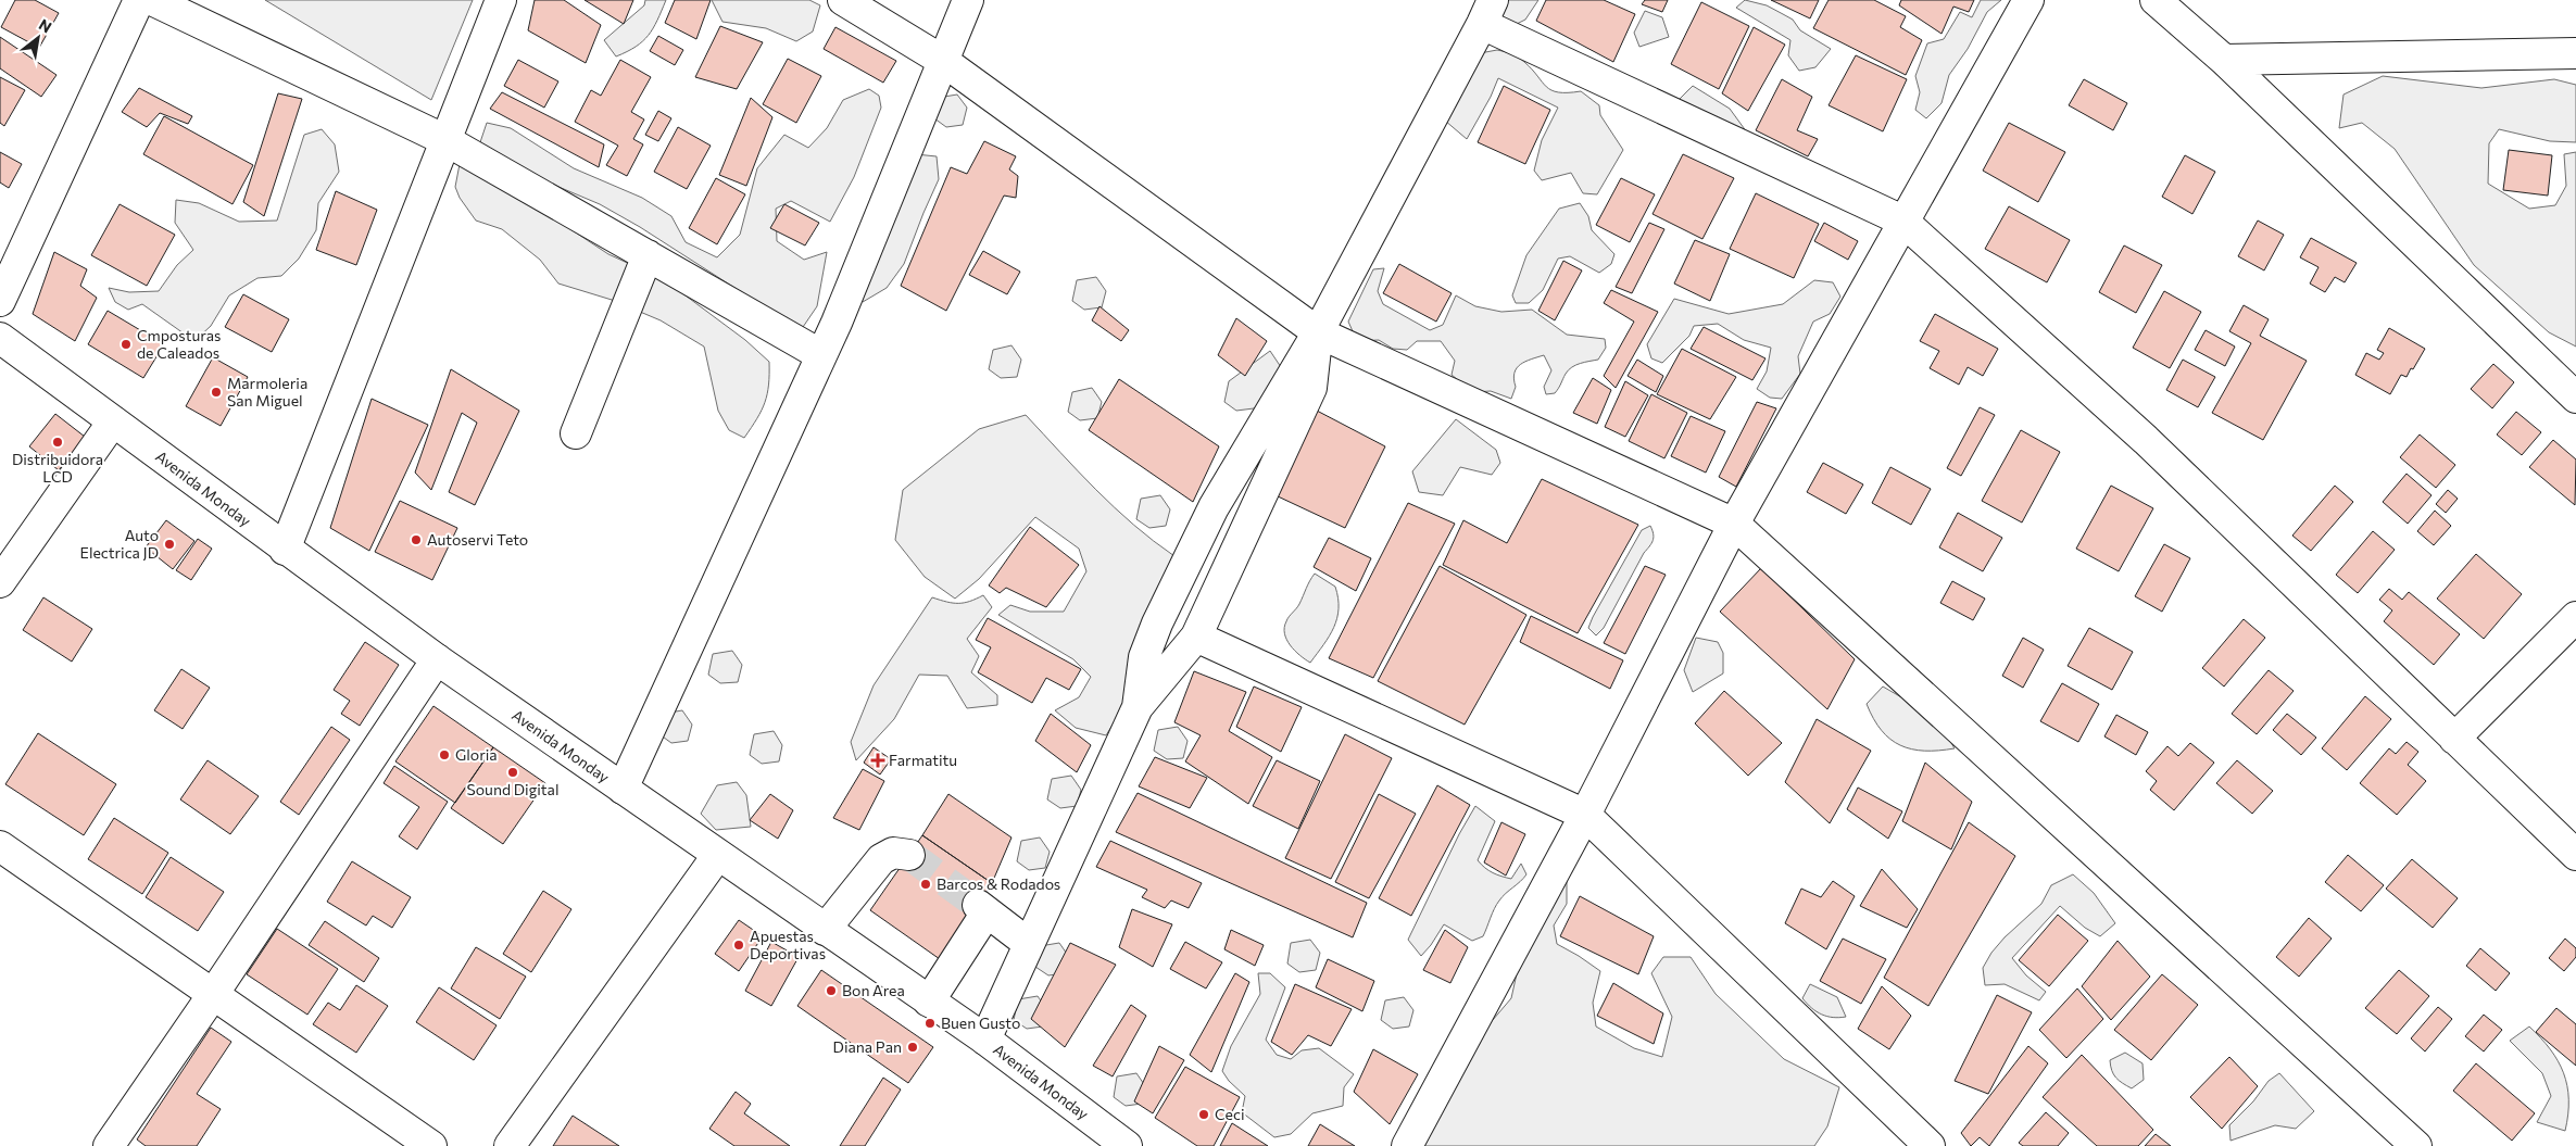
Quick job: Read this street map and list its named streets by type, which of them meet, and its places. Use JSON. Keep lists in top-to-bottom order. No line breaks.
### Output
{"streets":{"street":["Avenida Monday"]},"places":{"other":["Cmposturas de Caleados","Marmoleria San Miguel","Distribuidora LCD","Autoservi Teto","Auto Electrica JD","Gloria","Sound Digital","Barcos & Rodados","Apuestas Deportivas","Bon Area","Buen Gusto","Diana Pan","Ceci"],"health":["Farmatitu"]},"north":"top right"}
